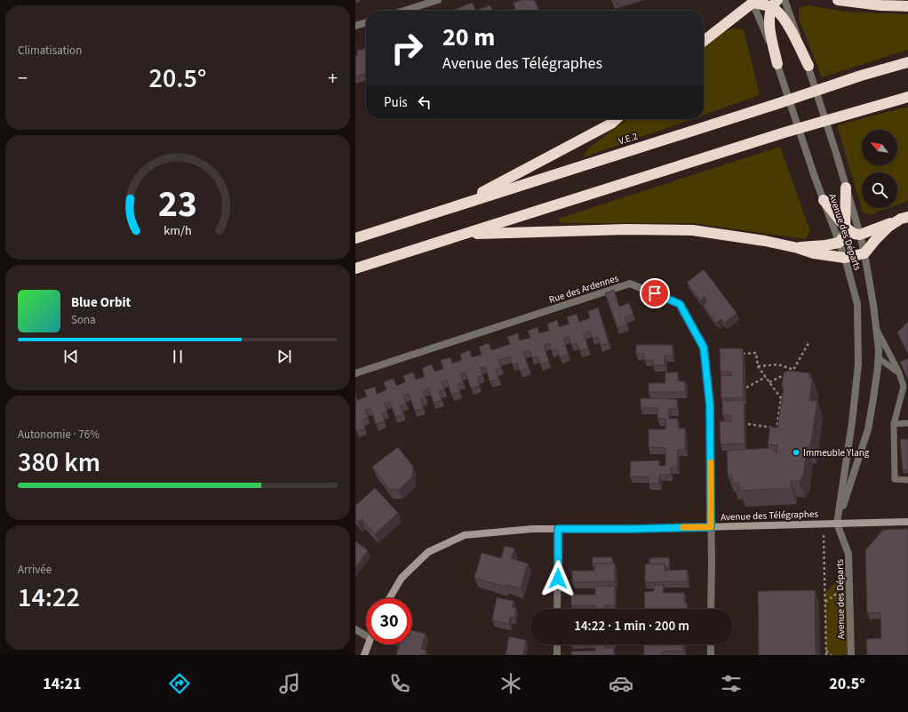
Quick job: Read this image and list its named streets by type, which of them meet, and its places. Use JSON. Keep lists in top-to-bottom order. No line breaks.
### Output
{"streets":{"highway":["V.E.2"],"street":["Avenue des Départs","Rue des Ardennes","Avenue des Télégraphes"]},"crossings":[["Avenue des Départs","Avenue des Télégraphes"],["Rue des Ardennes","Avenue des Télégraphes"]],"places":["Immeuble Ylang"],"north":"top left","page":{"tile":["Climatisation",["Autonomie · 76%","380 km"],["Arrivée","14:22"]],"turn":["20 m","Avenue des Télégraphes"],"heat":["−","20.5°","+"],"then":"Puis","song":["Blue Orbit","Sona"],"limit":"30","trip":"14:22 · 1 min · 200 m","tabs":["14:21","20.5°"],"gauge":["23","km/h"]}}
